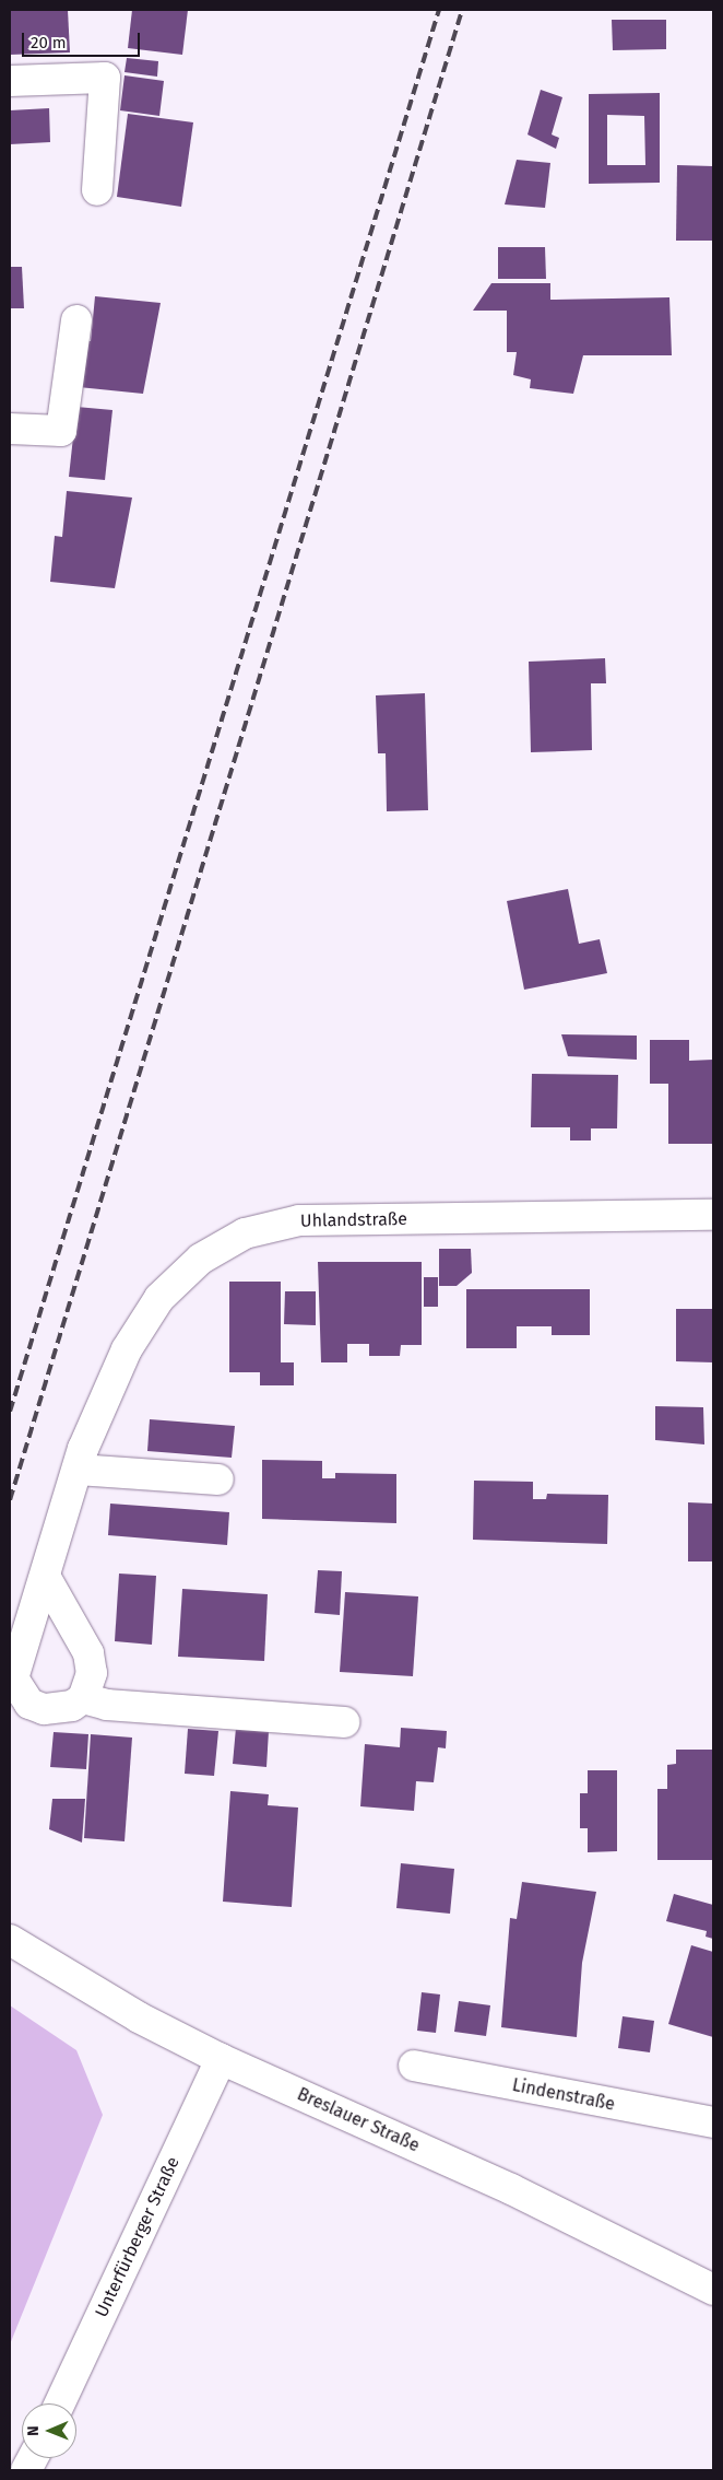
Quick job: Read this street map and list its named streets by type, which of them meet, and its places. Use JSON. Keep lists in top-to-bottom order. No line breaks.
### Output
{"streets":{"street":["Uhlandstraße","Lindenstraße","Breslauer Straße","Unterfürberger Straße"]},"crossings":[["Breslauer Straße","Unterfürberger Straße"]],"scale_bar":"20 m","north":"left"}
